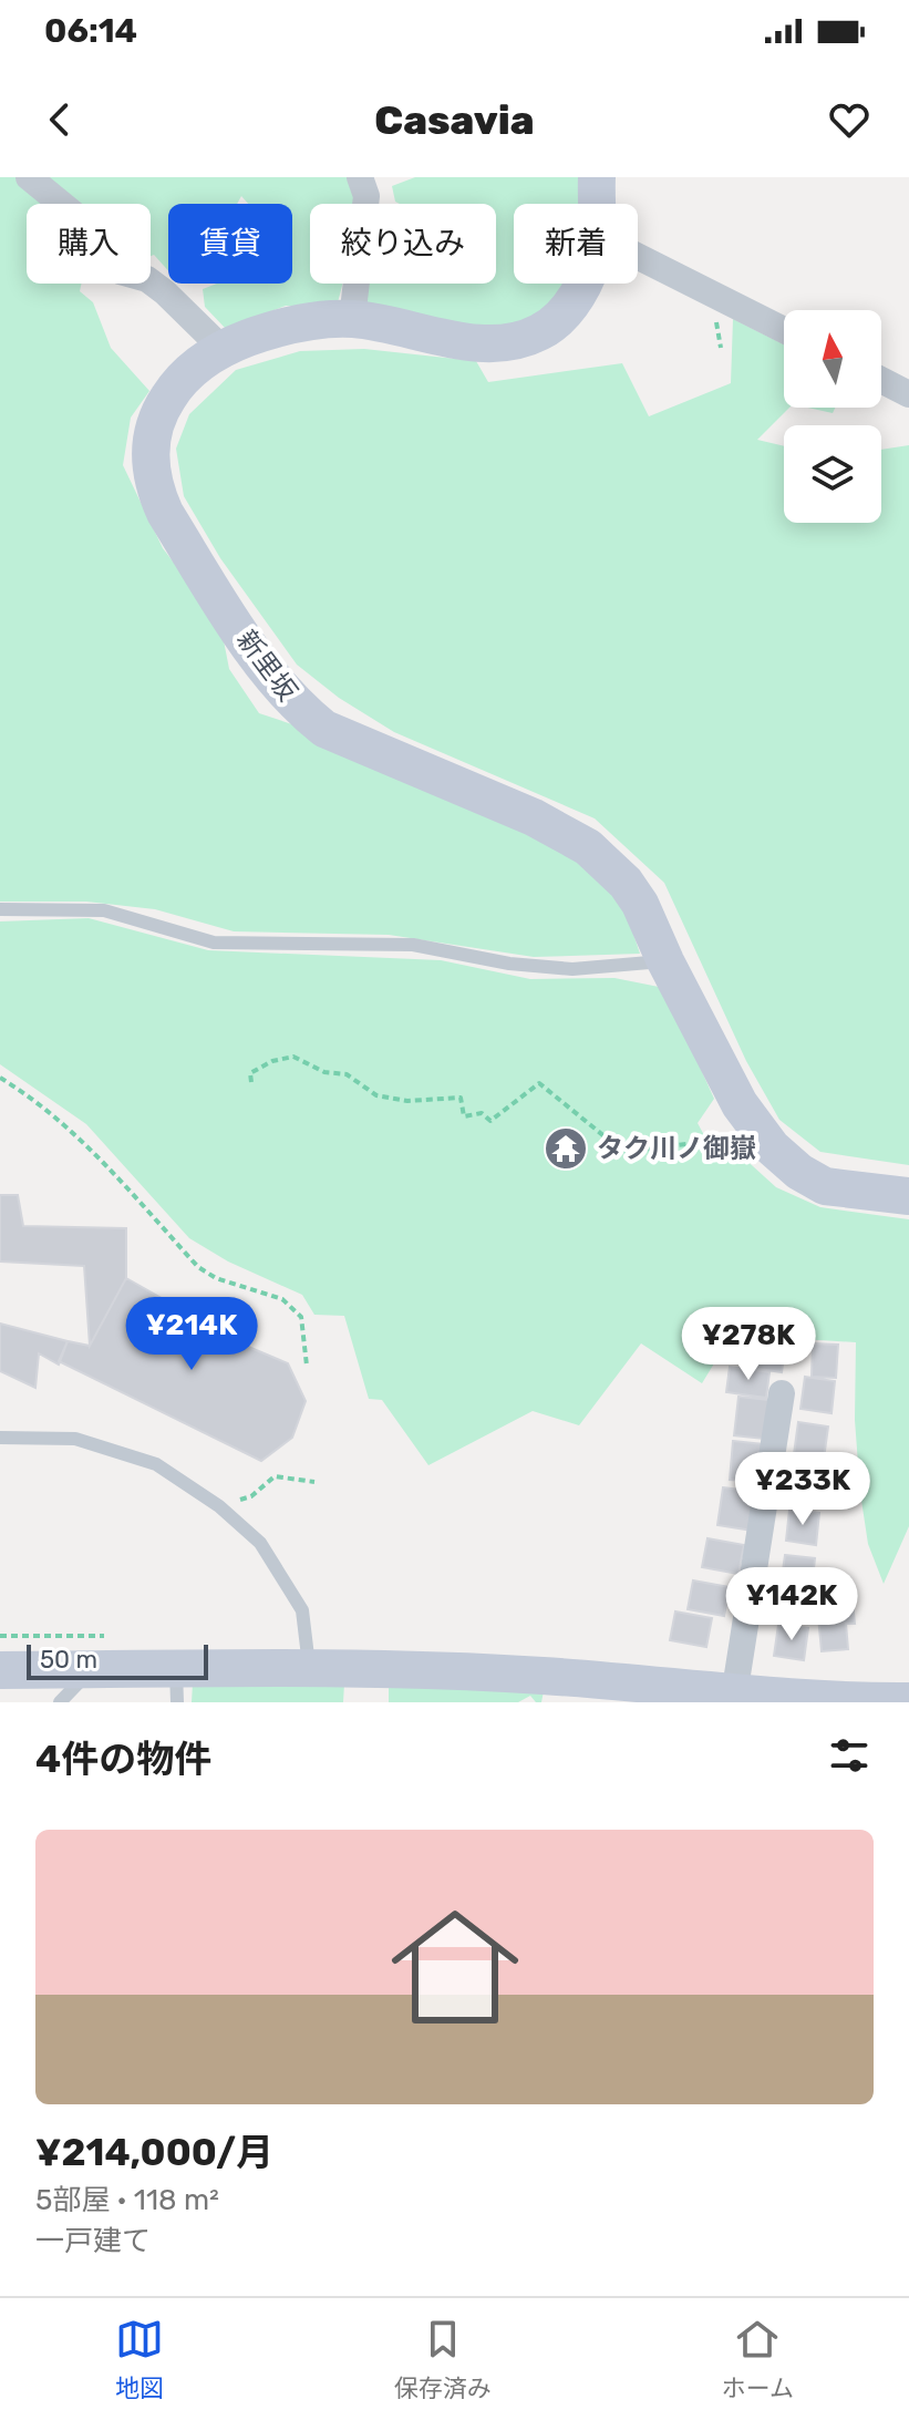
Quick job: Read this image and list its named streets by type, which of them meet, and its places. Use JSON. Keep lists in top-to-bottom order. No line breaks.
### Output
{"streets":{"main road":["新里坂"]},"places":{"temple":["タク川ノ御嶽"]},"scale_bar":"50 m","north":"top","page":{"status":"06:14","header":"Casavia","chip":["購入","賃貸","絞り込み","新着"],"price":["¥214K","¥278K","¥233K","¥142K"],"scale":"50 m","heading":"4件の物件","list":[{"name":"¥214,000/月","note":"5部屋 · 118 m² · 一戸建て"}],"tabs":["地図","保存済み","ホーム"]}}
